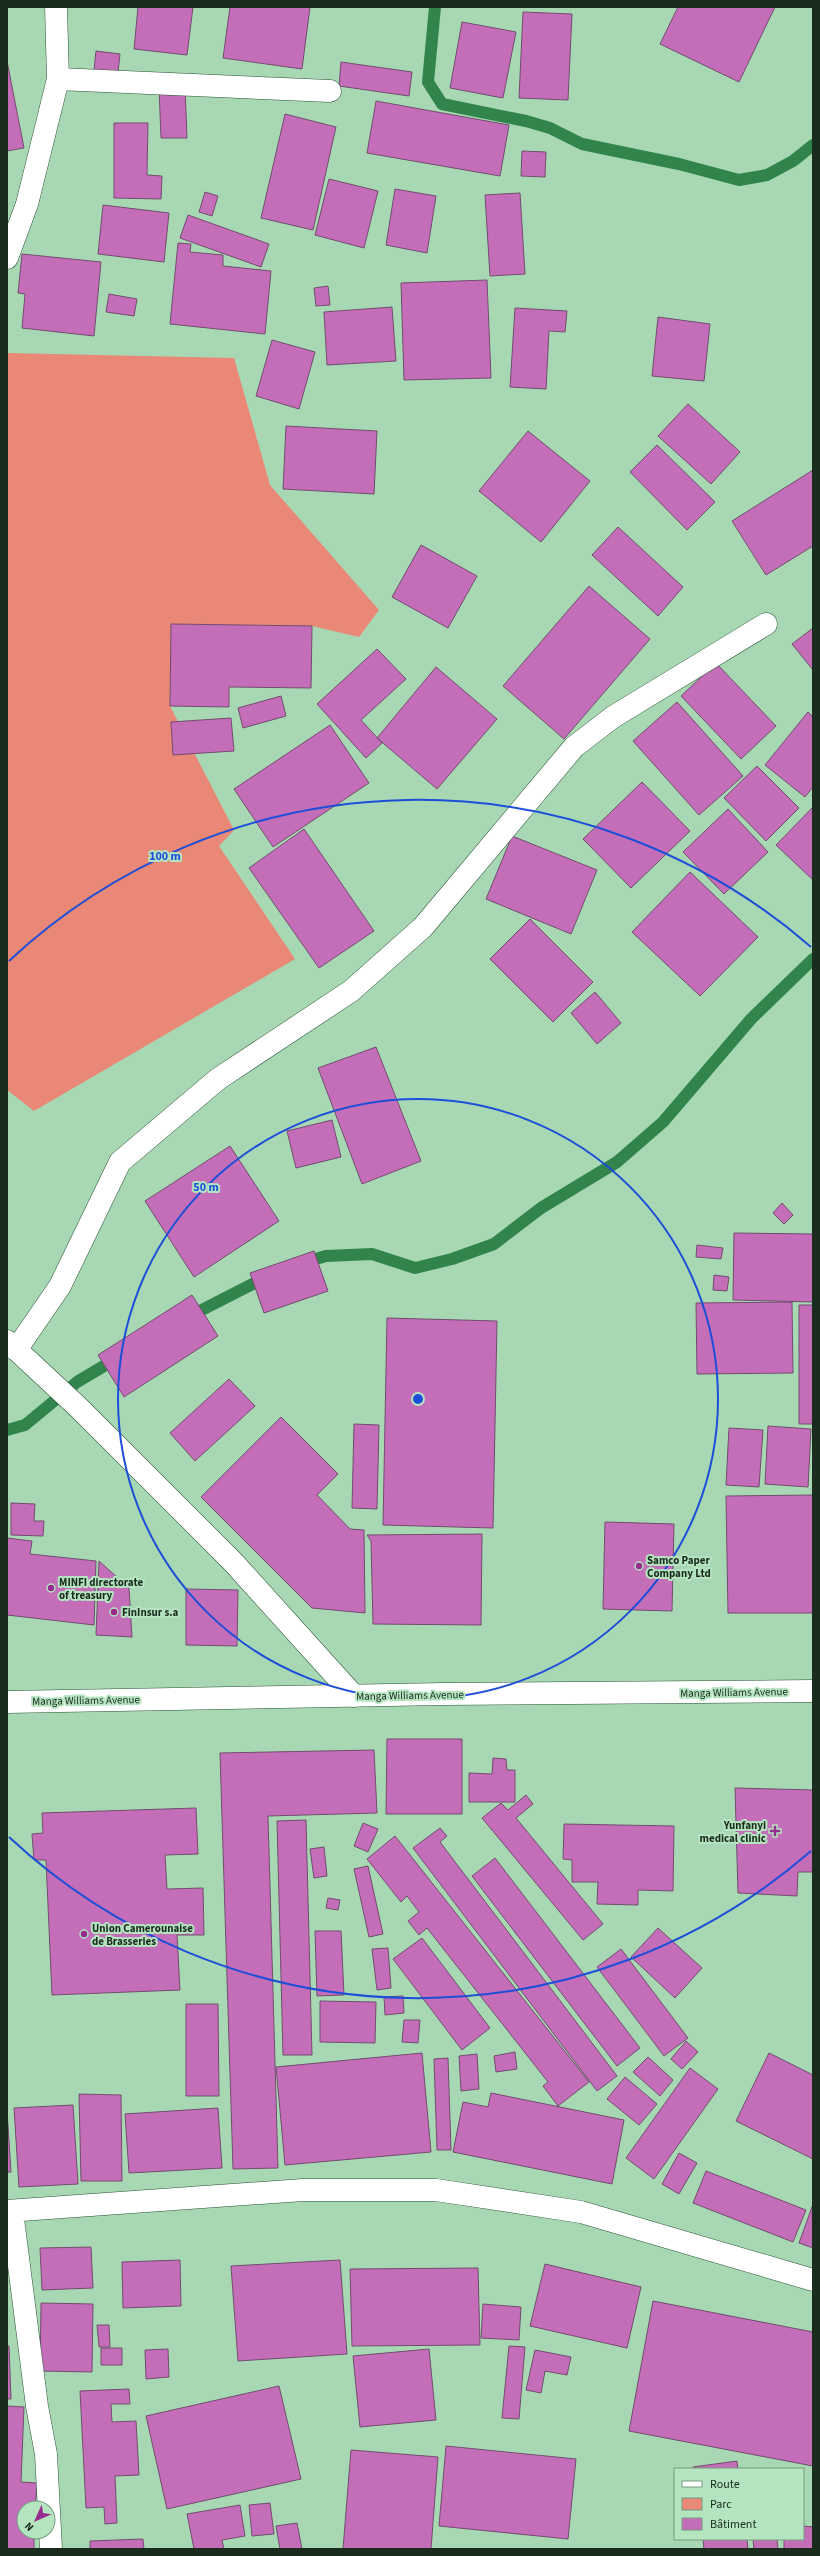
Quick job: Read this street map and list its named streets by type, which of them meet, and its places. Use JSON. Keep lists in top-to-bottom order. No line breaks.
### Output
{"streets":{"street":["Manga Williams Avenue"]},"places":{"other":["Samco Paper Company Ltd","MINFI directorate of treasury","FinInsur s.a","Union Camerounaise de Brasseries"],"health":["Yunfanyi medical clinic"]},"legend":["Route","Parc","Bâtiment"],"north":"bottom left","rings":["100 m","50 m"]}
